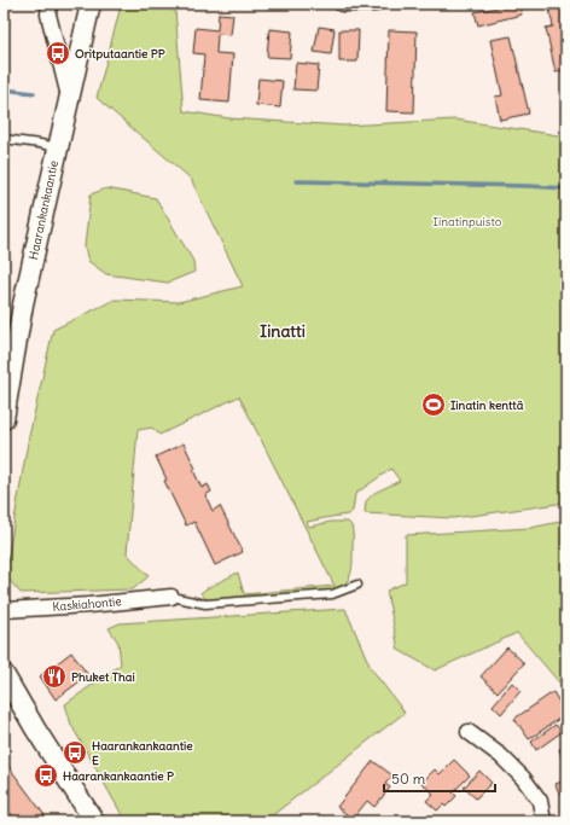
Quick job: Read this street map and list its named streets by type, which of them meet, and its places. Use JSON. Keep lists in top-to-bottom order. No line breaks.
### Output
{"streets":{"street":["Haarankankaantie","Kaskiahontie"]},"districts":["Iinatti"],"parks":["Iinatinpuisto"],"places":{"bus stop":["Oritputaantie PP","Haarankankaantie E","Haarankankaantie P"],"sports":["Iinatin kenttä"],"restaurant":["Phuket Thai"]},"scale_bar":"50 m"}
